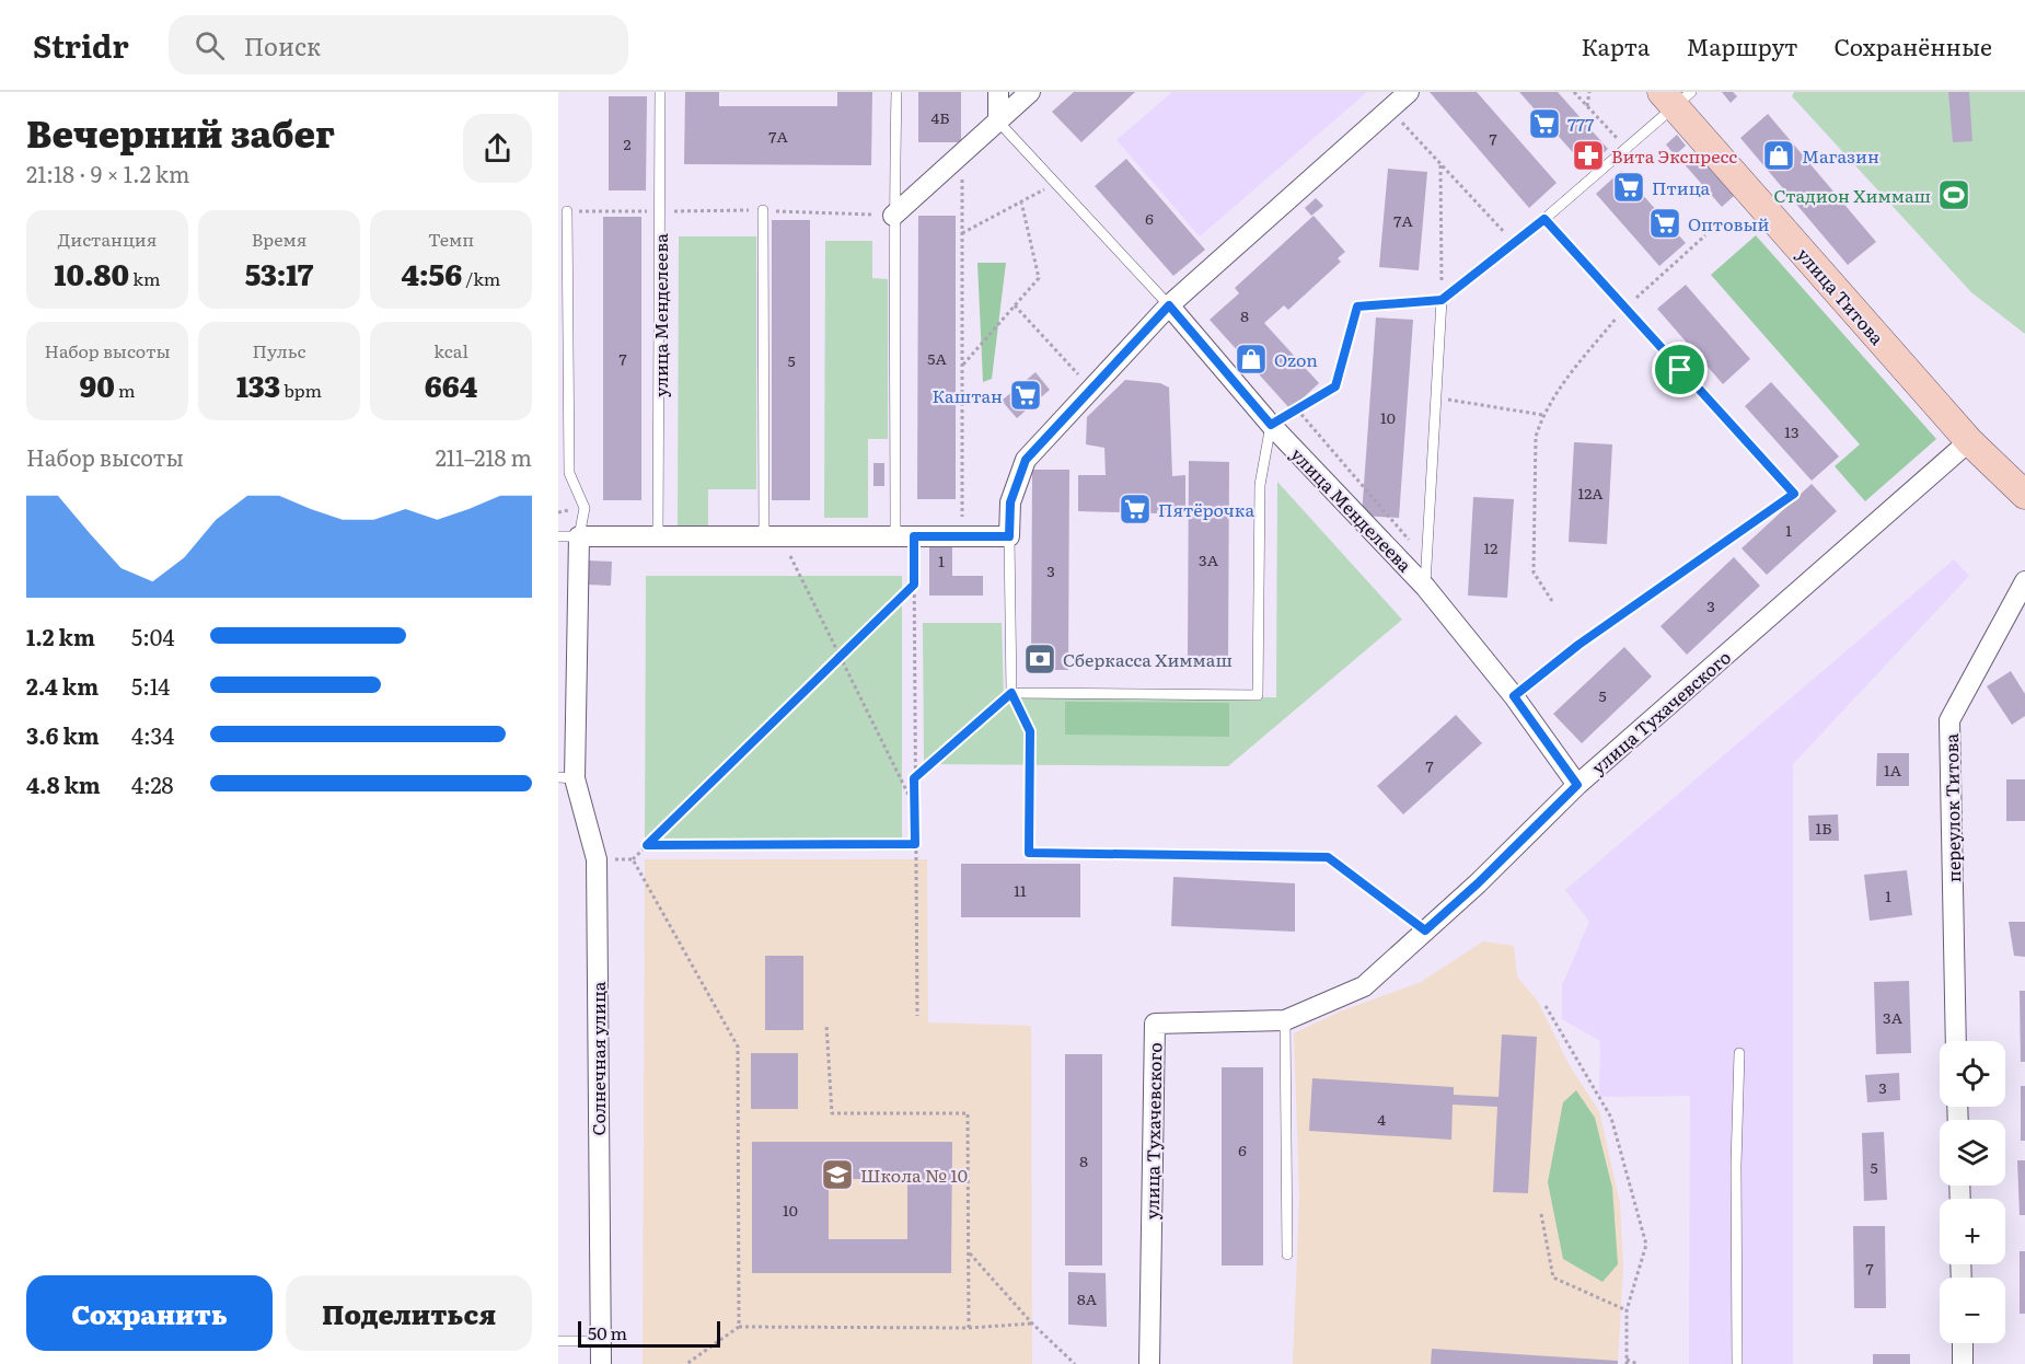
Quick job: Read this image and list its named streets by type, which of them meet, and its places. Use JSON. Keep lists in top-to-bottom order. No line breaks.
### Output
{"streets":{"street":["улица Титова","улица Менделеева","улица Тухачевского","переулок Титова","Солнечная улица"]},"crossings":[["улица Титова","улица Тухачевского"],["улица Менделеева","улица Тухачевского"]],"places":{"supermarket":["777","Птица","Оптовый","Каштан","Пятёрочка"],"pharmacy":["Вита Экспресс"],"shop":["Магазин","Ozon"],"sports":["Стадион Химмаш"],"bank":["Сберкасса Химмаш"],"school or university":["Школа № 10"]},"house_numbers":["4Б","7А","7","2","6","7А","8","7","5А","5","10","13","12А","1","12","3А","1","3","3","5","7","1А","1Б","11","1","3А","3","4","6","8","5","10","7","8А"],"scale_bar":"50 m","page":{"header":"Stridr","search":"Поиск","nav":["Карта","Маршрут","Сохранённые"],"heading":["Вечерний забег","21:18 · 9 × 1.2 km"],"stats":[["Дистанция","10.80 km"],["Время","53:17"],["Темп","4:56 /km"],["Набор высоты","90 m"],["Пульс","133 bpm"],["kcal","664"]],"chart":["Набор высоты","211–218 m"],"list":[{"name":"1.2 km","note":"5:04"},{"name":"2.4 km","note":"5:14"},{"name":"3.6 km","note":"4:34"},{"name":"4.8 km","note":"4:28"}],"map_buttons":["+","−"],"buttons":["Сохранить","Поделиться"],"scale":"50 m"}}
